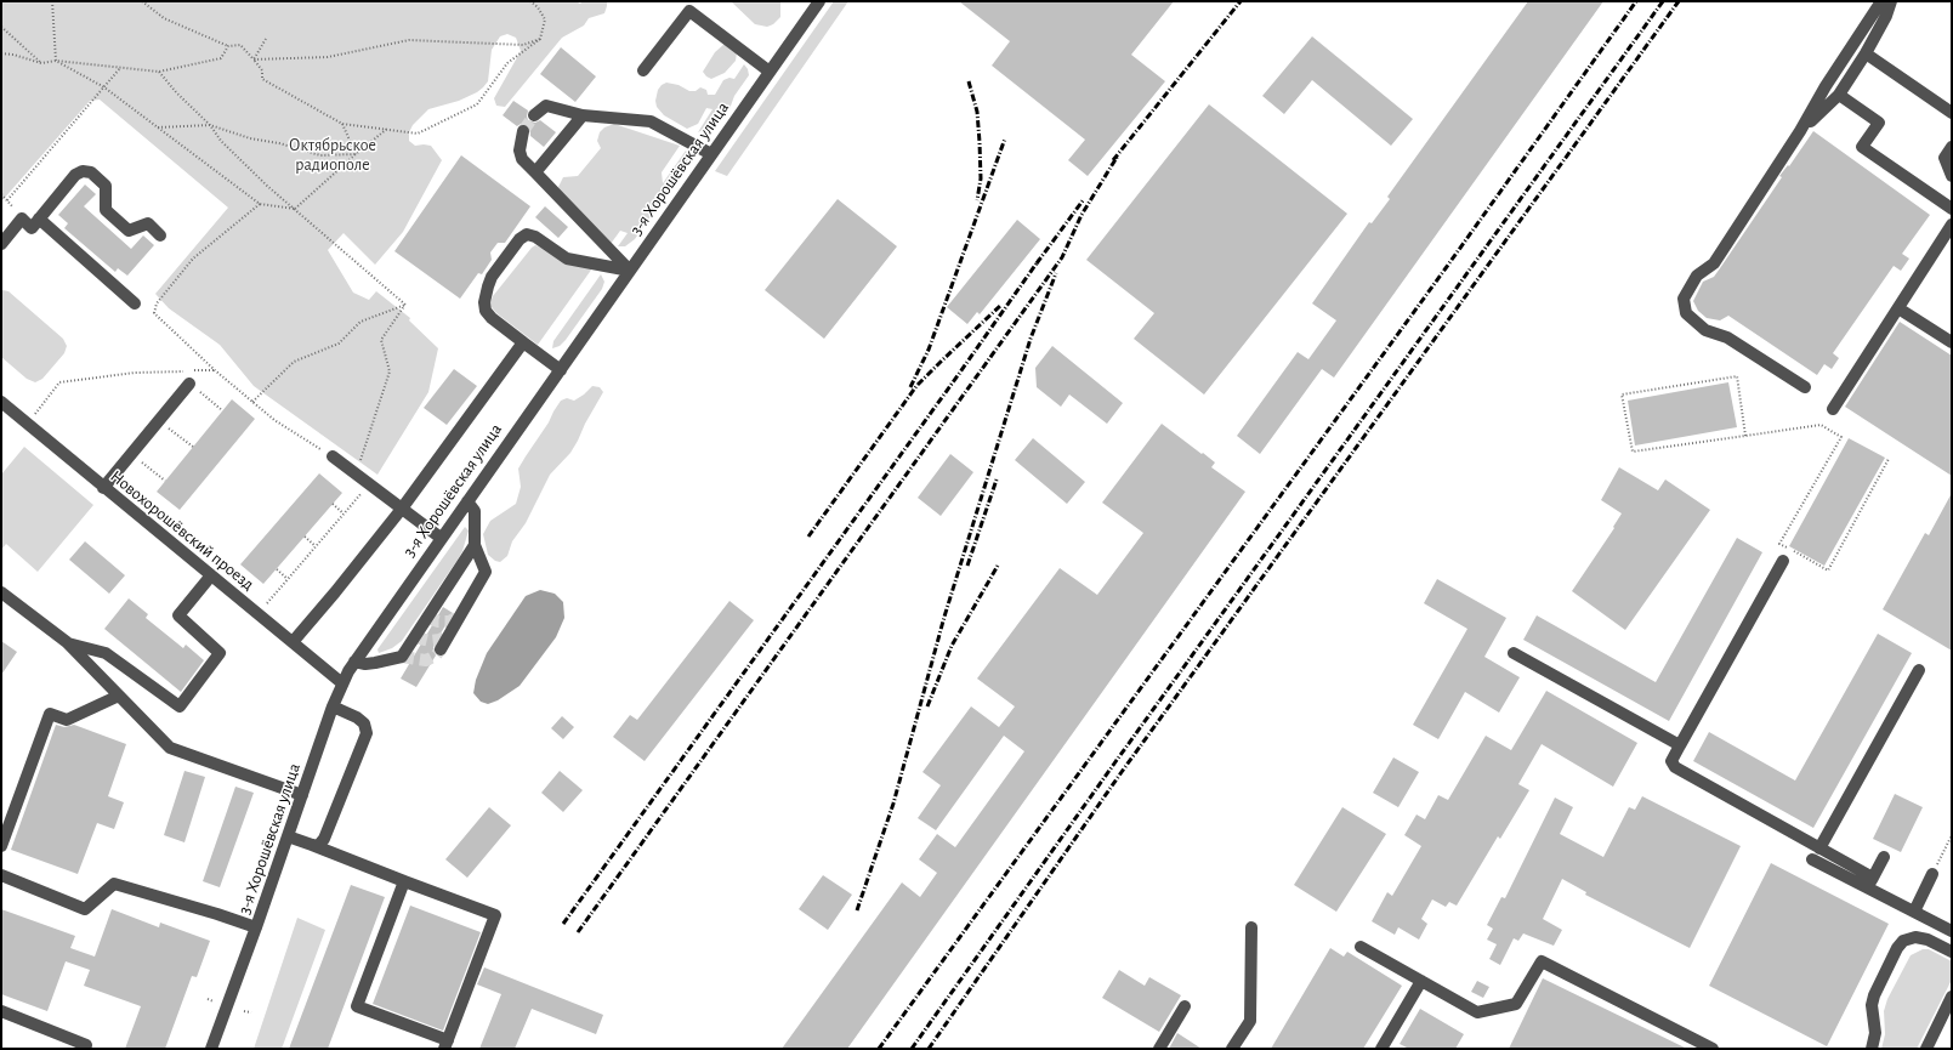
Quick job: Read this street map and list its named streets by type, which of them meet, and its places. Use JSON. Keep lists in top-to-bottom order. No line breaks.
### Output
{"streets":{"street":["3-я Хорошёвская улица","Новохорошёвский проезд"]},"crossings":[["3-я Хорошёвская улица","Новохорошёвский проезд"]],"parks":["Октябрьское радиополе"]}
